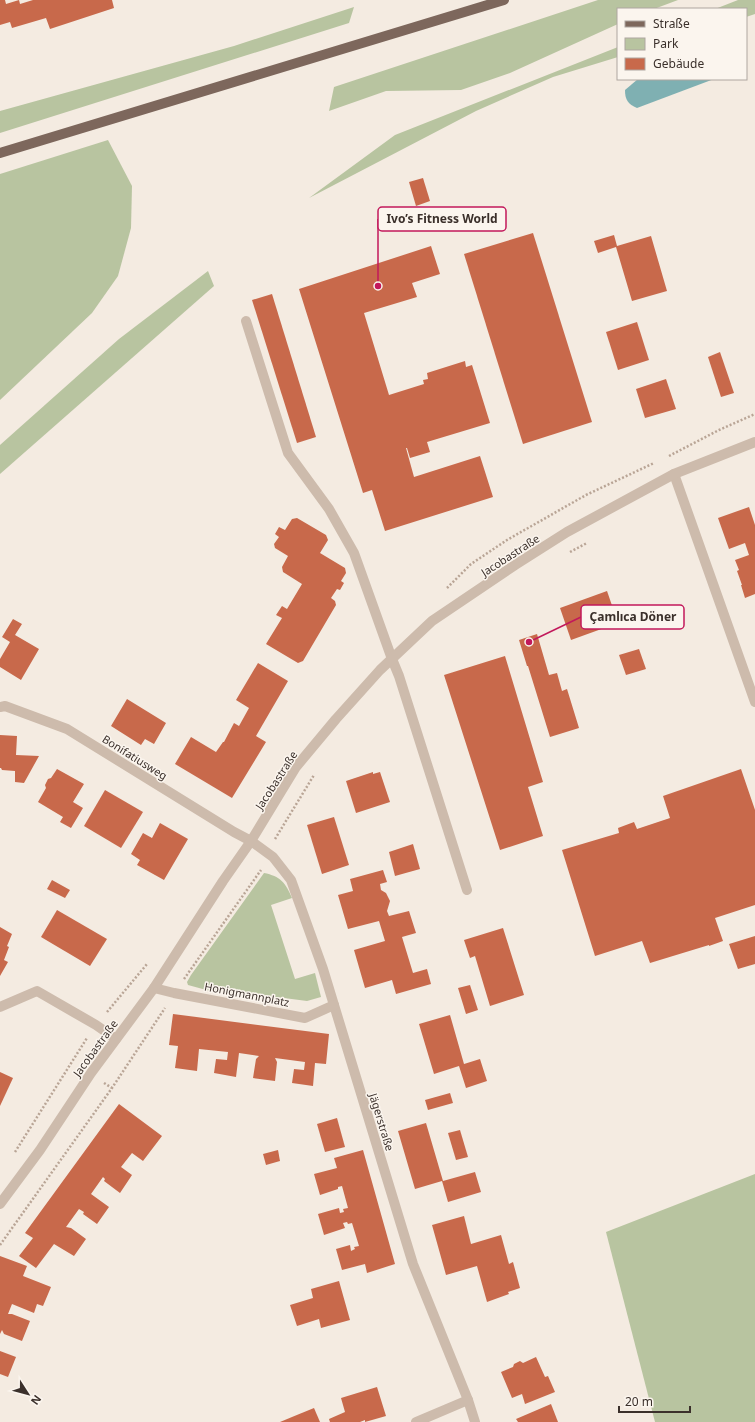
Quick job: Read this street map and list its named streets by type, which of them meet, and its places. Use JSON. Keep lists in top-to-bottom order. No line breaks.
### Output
{"streets":{"street":["Jacobastraße","Bonifatiusweg","Honigmannplatz","Jägerstraße"]},"crossings":[["Jacobastraße","Bonifatiusweg"],["Jacobastraße","Honigmannplatz"],["Jacobastraße","Jägerstraße"],["Bonifatiusweg","Jägerstraße"],["Honigmannplatz","Jägerstraße"]],"places":["Ivo’s Fitness World","Çamlıca Döner"],"legend":["Straße","Park","Gebäude"],"scale_bar":"20 m","north":"bottom right"}
